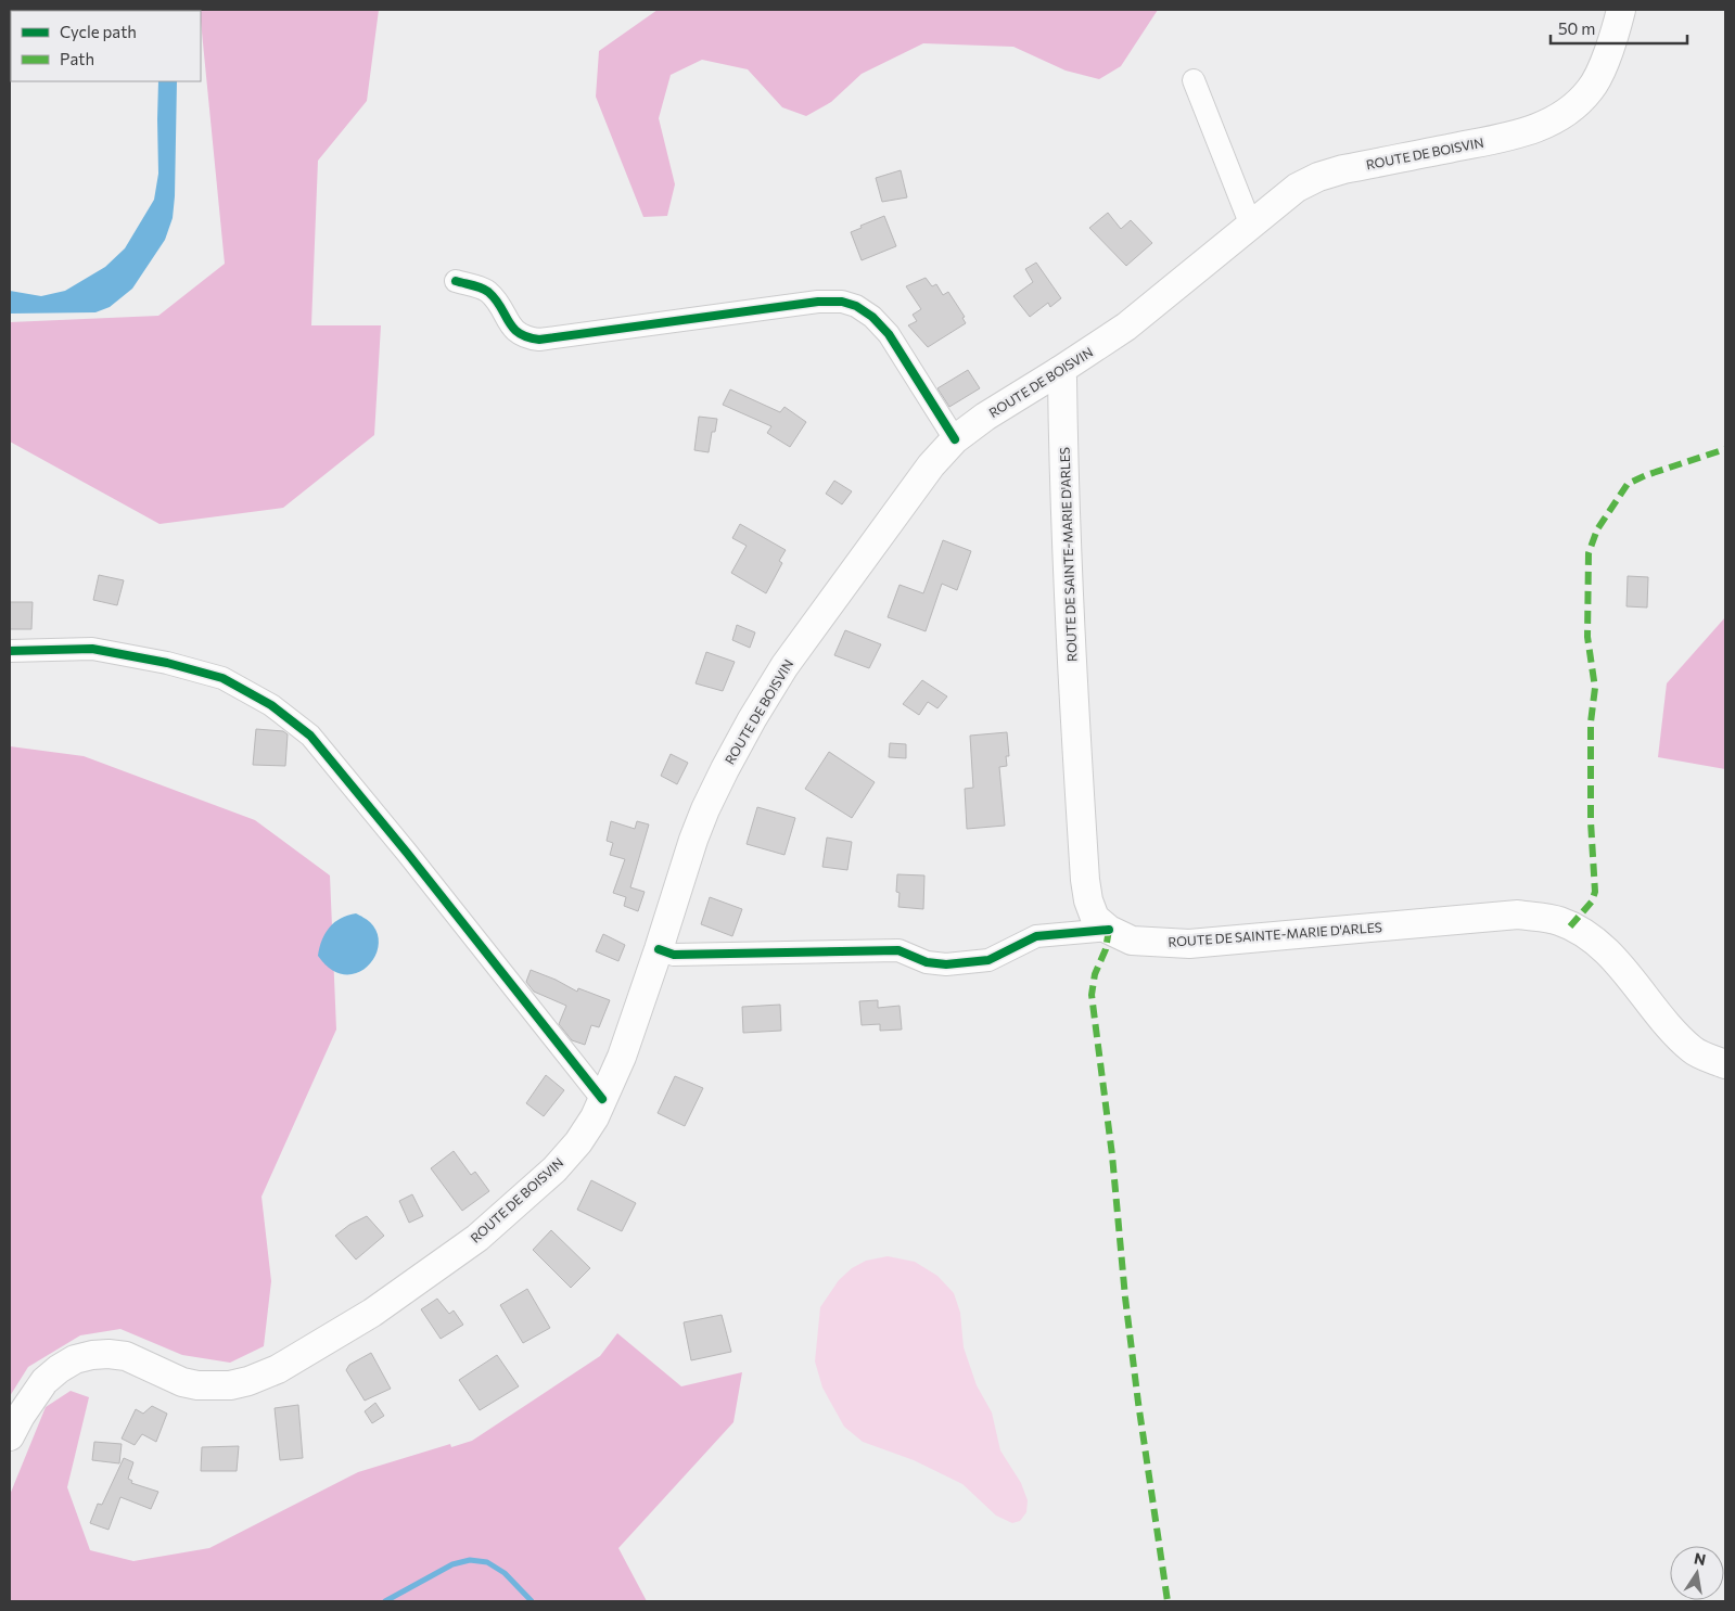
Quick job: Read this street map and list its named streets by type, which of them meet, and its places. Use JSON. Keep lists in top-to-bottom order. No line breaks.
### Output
{"streets":{"main road":["ROUTE DE BOISVIN","ROUTE DE SAINTE-MARIE D'ARLES"]},"crossings":[["ROUTE DE BOISVIN","ROUTE DE SAINTE-MARIE D'ARLES"]],"legend":["Cycle path","Path"],"scale_bar":"50 m","north":"top"}
